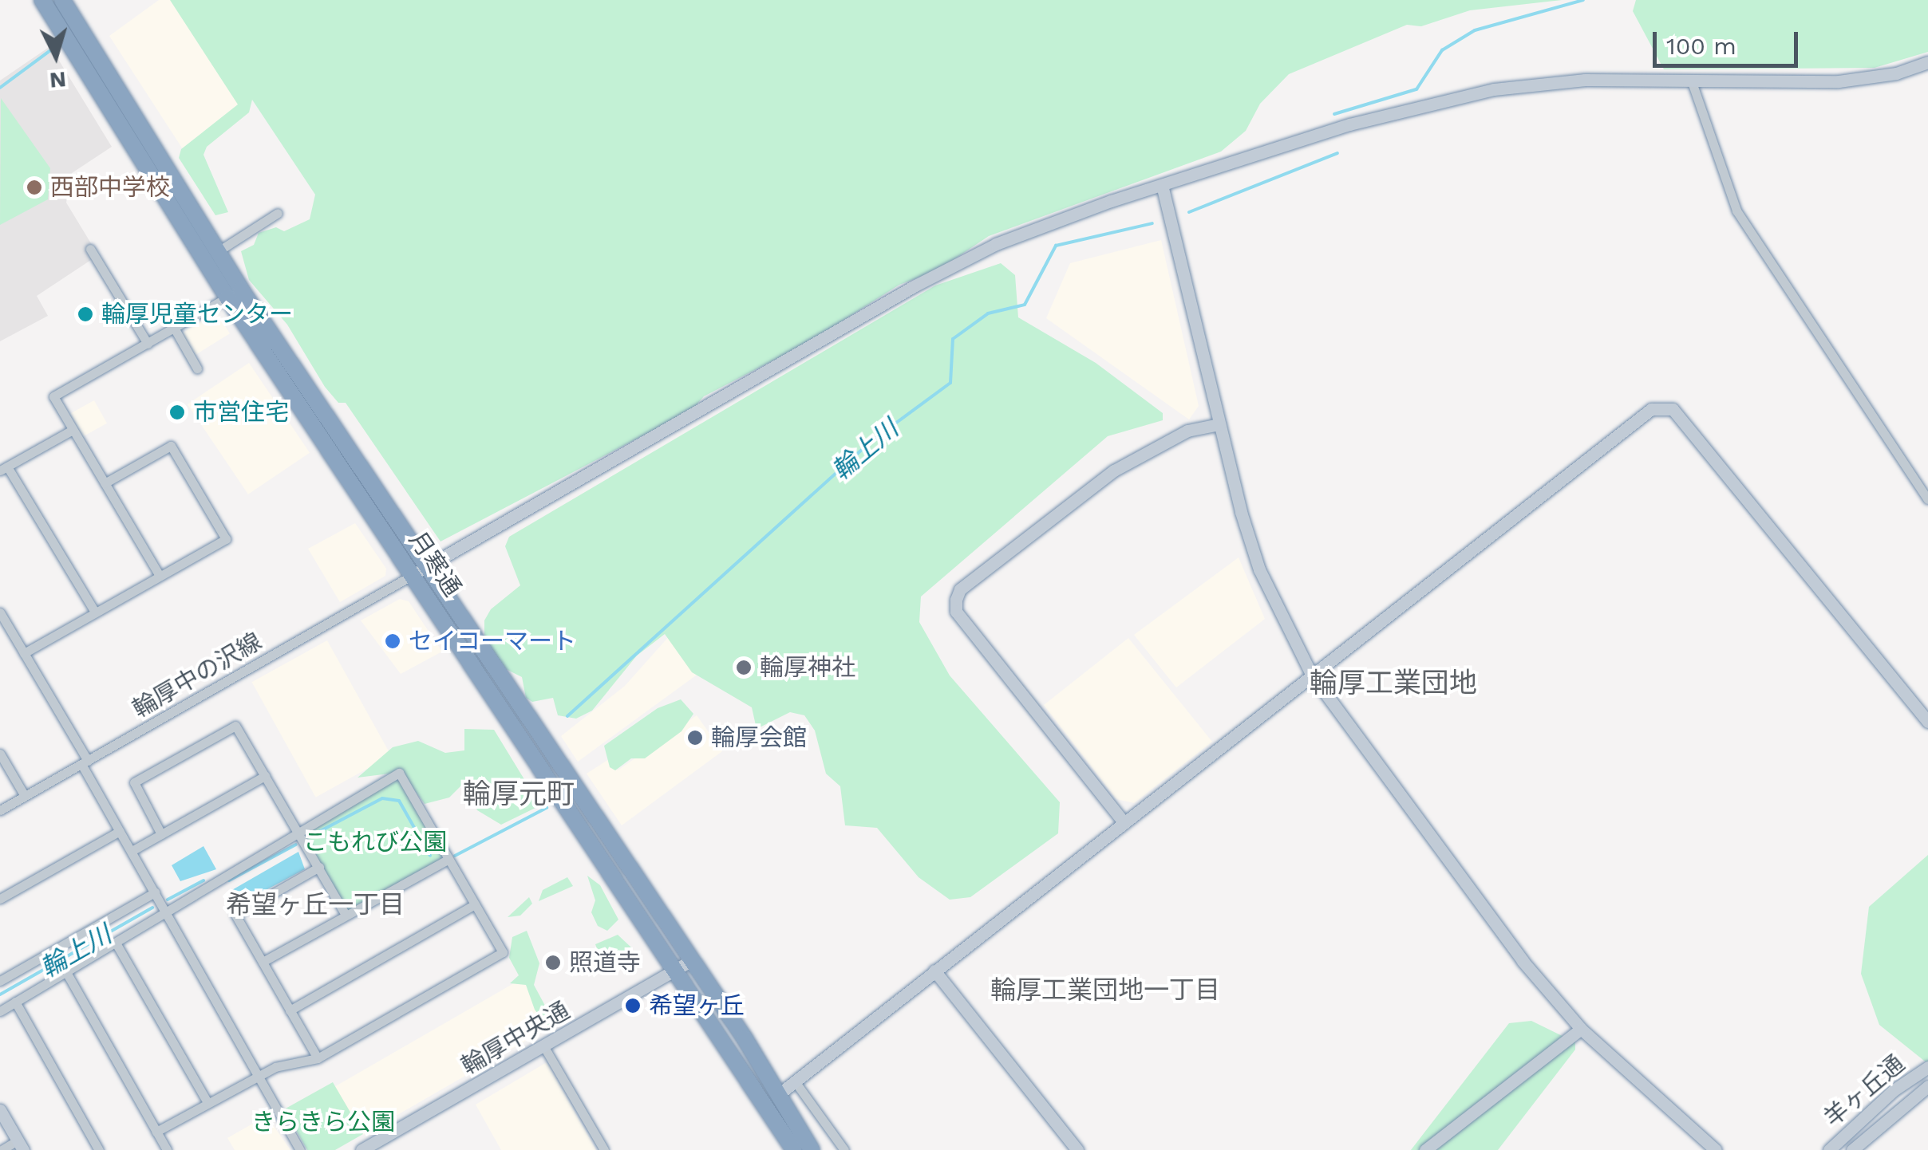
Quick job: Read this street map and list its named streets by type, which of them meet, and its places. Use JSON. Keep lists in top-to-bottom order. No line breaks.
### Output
{"streets":{"highway":["月寒通"],"street":["輪厚中の沢線","輪厚中央通","羊ヶ丘通"]},"crossings":[["月寒通","輪厚中の沢線"],["月寒通","輪厚中央通"]],"districts":["輪厚工業団地","輪厚元町","希望ヶ丘一丁目","輪厚工業団地一丁目"],"water":["輪上川"],"parks":["こもれび公園","きらきら公園"],"places":["西部中学校","輪厚児童センター","市営住宅","セイコーマート","輪厚神社","輪厚会館","照道寺","希望ヶ丘"],"scale_bar":"100 m","north":"bottom"}
